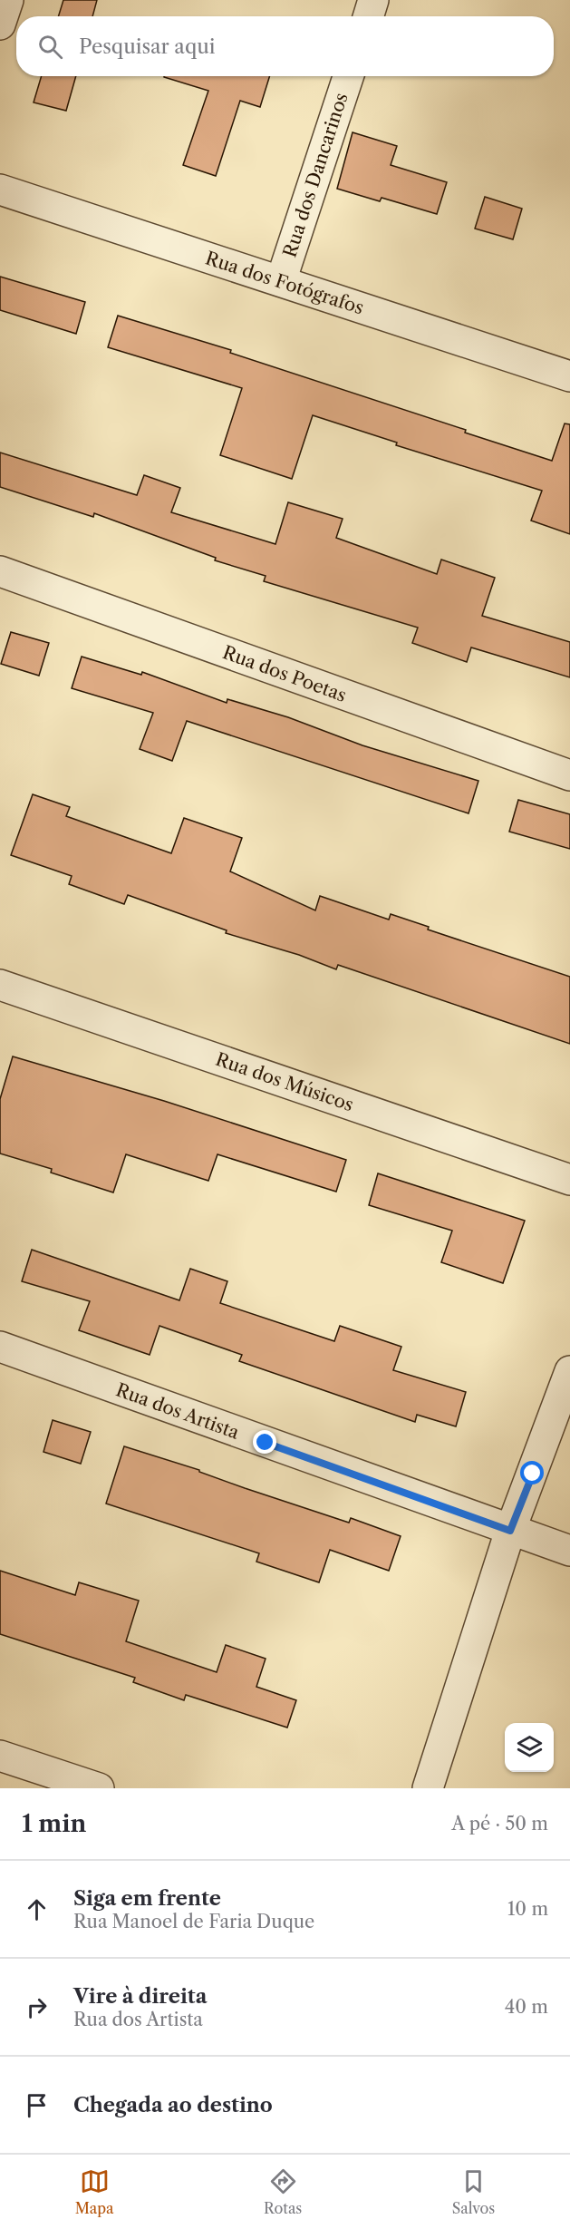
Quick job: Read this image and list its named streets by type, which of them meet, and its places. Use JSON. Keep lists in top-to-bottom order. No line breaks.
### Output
{"streets":{"street":["Rua dos Dancarinos","Rua dos Fotógrafos","Rua dos Poetas","Rua dos Músicos","Rua dos Artista"]},"crossings":[["Rua dos Dancarinos","Rua dos Fotógrafos"]],"page":{"search":"Pesquisar aqui","heading":["1 min","A pé · 50 m"],"list":[["Siga em frente","Rua Manoel de Faria Duque","10 m"],["Vire à direita","Rua dos Artista","40 m"],"Chegada ao destino"],"nav":["Mapa","Rotas","Salvos"]}}
